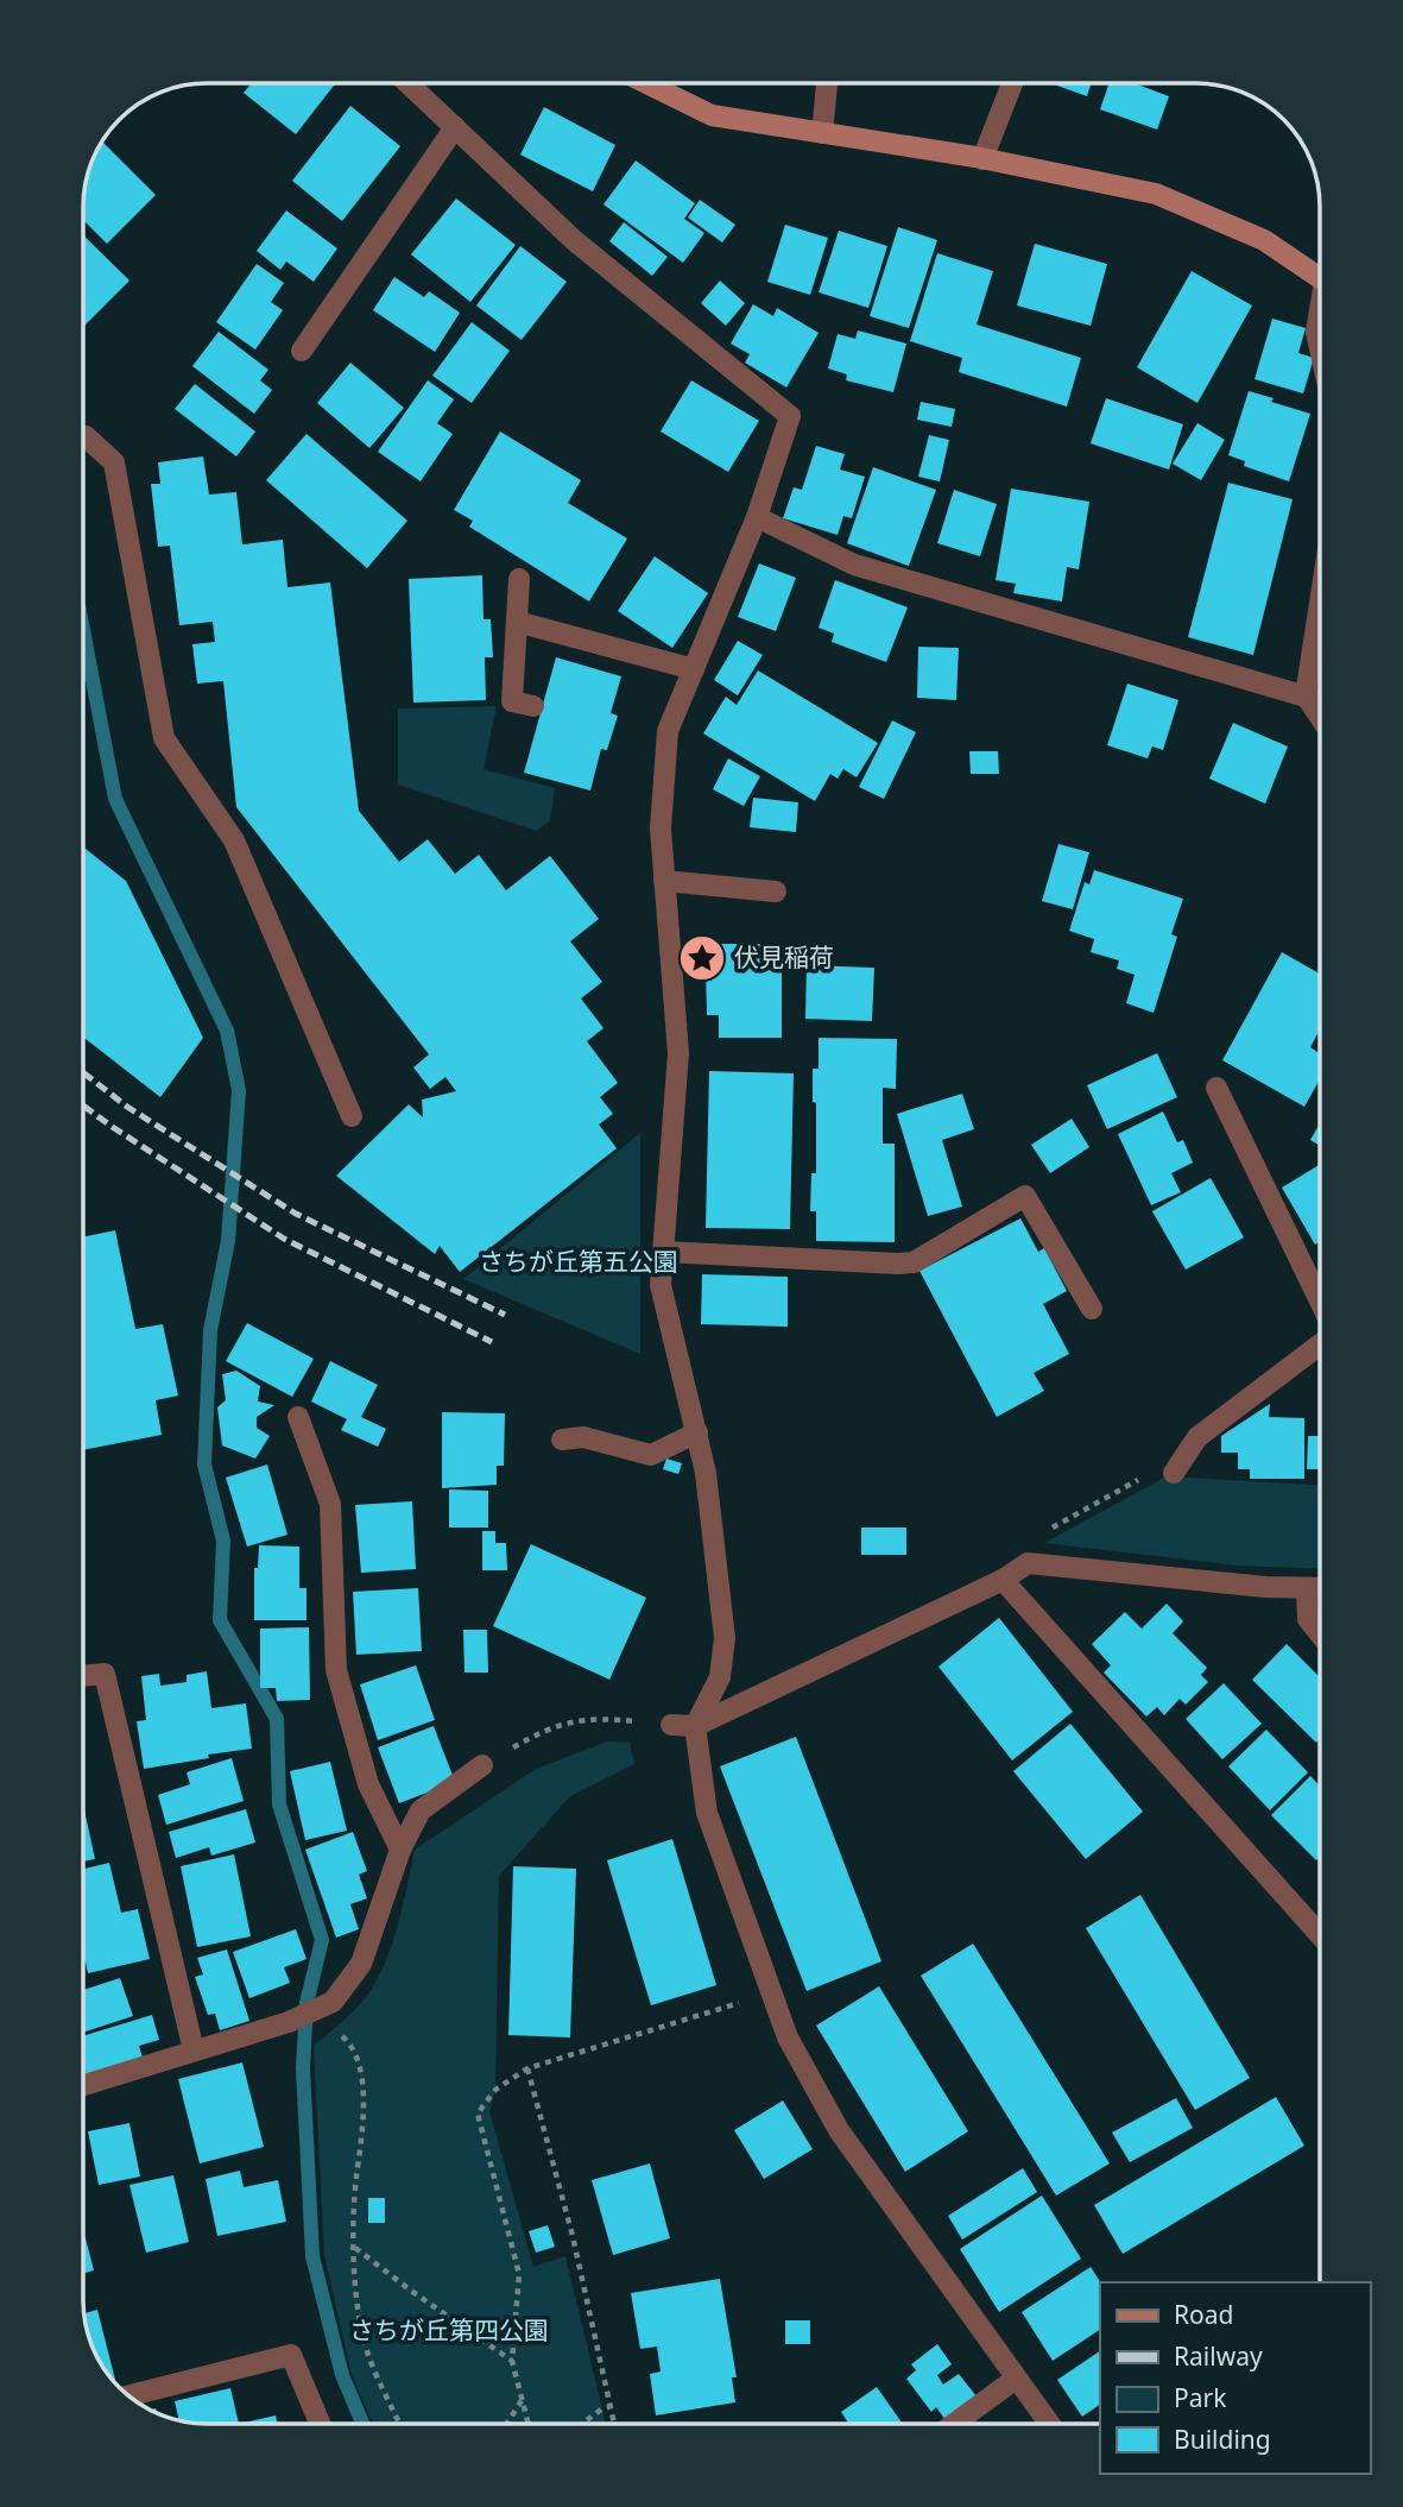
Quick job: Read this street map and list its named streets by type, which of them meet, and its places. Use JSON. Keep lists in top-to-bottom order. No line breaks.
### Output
{"parks":["さちが丘第五公園","さちが丘第四公園"],"places":{"place":["伏見稲荷"]},"legend":["Road","Railway","Park","Building"]}
